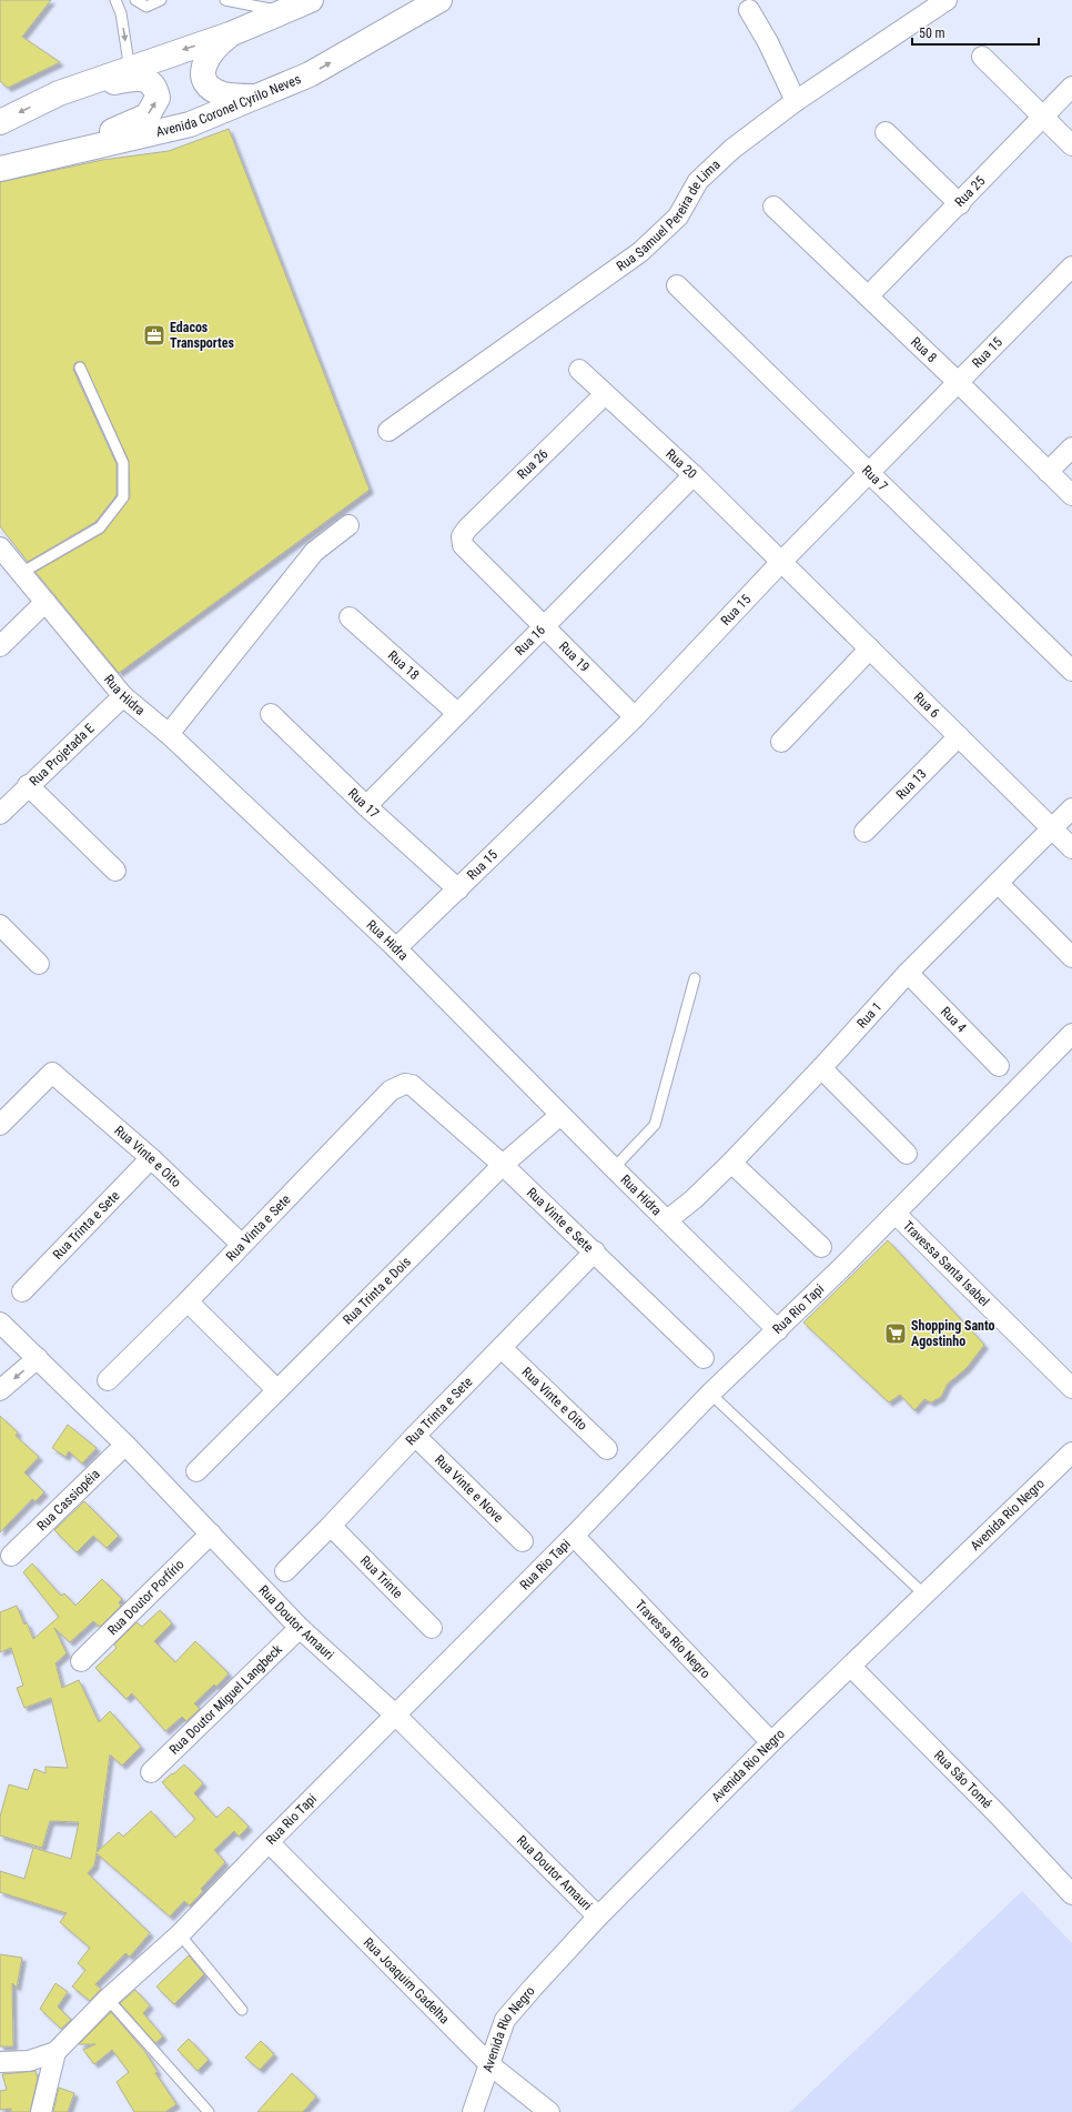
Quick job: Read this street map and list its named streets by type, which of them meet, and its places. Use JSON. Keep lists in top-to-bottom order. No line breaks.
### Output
{"streets":{"highway":["Avenida Coronel Cyrilo Neves"],"street":["Rua 25","Rua Samuel Pereira de Lima","Rua 8","Rua 15","Rua 26","Rua 20","Rua 7","Rua 16","Rua 19","Rua 18","Rua Hidra","Rua 6","Rua Projetada E","Rua 13","Rua 17","Rua 1","Rua 4","Rua Vinte e Oito","Rua Vinte e Sete","Rua Trinta e Sete","Rua Vinta e Sete","Travessa Santa Isabel","Rua Trinta e Dois","Rua Rio Tapi","Rua Vinte e Nove","Rua Cassiopéia","Avenida Rio Negro","Rua Trinte","Rua Doutor Porfírio","Rua Doutor Amauri","Travessa Rio Negro","Rua Doutor Miguel Langbeck","Rua São Tomé","Rua Joaquim Gadelha"]},"crossings":[["Rua 25","Rua 8"],["Rua 8","Rua 15"],["Rua 15","Rua 20"],["Rua 15","Rua 7"],["Rua 15","Rua 19"],["Rua 15","Rua Hidra"],["Rua 15","Rua 6"],["Rua 15","Rua 17"],["Rua 26","Rua 20"],["Rua 26","Rua 19"],["Rua 20","Rua 16"],["Rua 20","Rua 6"],["Rua 16","Rua 19"],["Rua 16","Rua 18"],["Rua 16","Rua 17"],["Rua Hidra","Rua Projetada E"],["Rua Hidra","Rua 1"],["Rua Hidra","Rua Trinta e Dois"],["Rua Hidra","Rua Rio Tapi"],["Rua 6","Rua 13"],["Rua 6","Rua 1"],["Rua 1","Rua 4"],["Rua Vinte e Oito","Rua Trinta e Sete"],["Rua Vinte e Oito","Rua Vinta e Sete"],["Rua Vinte e Sete","Rua Trinta e Sete"],["Rua Vinte e Sete","Rua Vinta e Sete"],["Rua Vinte e Sete","Rua Trinta e Dois"],["Rua Trinta e Sete","Rua Vinte e Nove"],["Rua Trinta e Sete","Rua Trinte"],["Travessa Santa Isabel","Rua Rio Tapi"],["Rua Rio Tapi","Rua Doutor Amauri"],["Rua Rio Tapi","Travessa Rio Negro"],["Rua Rio Tapi","Rua Joaquim Gadelha"],["Rua Cassiopéia","Rua Doutor Amauri"],["Avenida Rio Negro","Rua Doutor Amauri"],["Avenida Rio Negro","Travessa Rio Negro"],["Avenida Rio Negro","Rua São Tomé"],["Avenida Rio Negro","Rua Joaquim Gadelha"],["Rua Doutor Porfírio","Rua Doutor Amauri"],["Rua Doutor Amauri","Rua Doutor Miguel Langbeck"]],"places":{"office":["Edacos Transportes"],"supermarket":["Shopping Santo Agostinho"]},"scale_bar":"50 m"}
